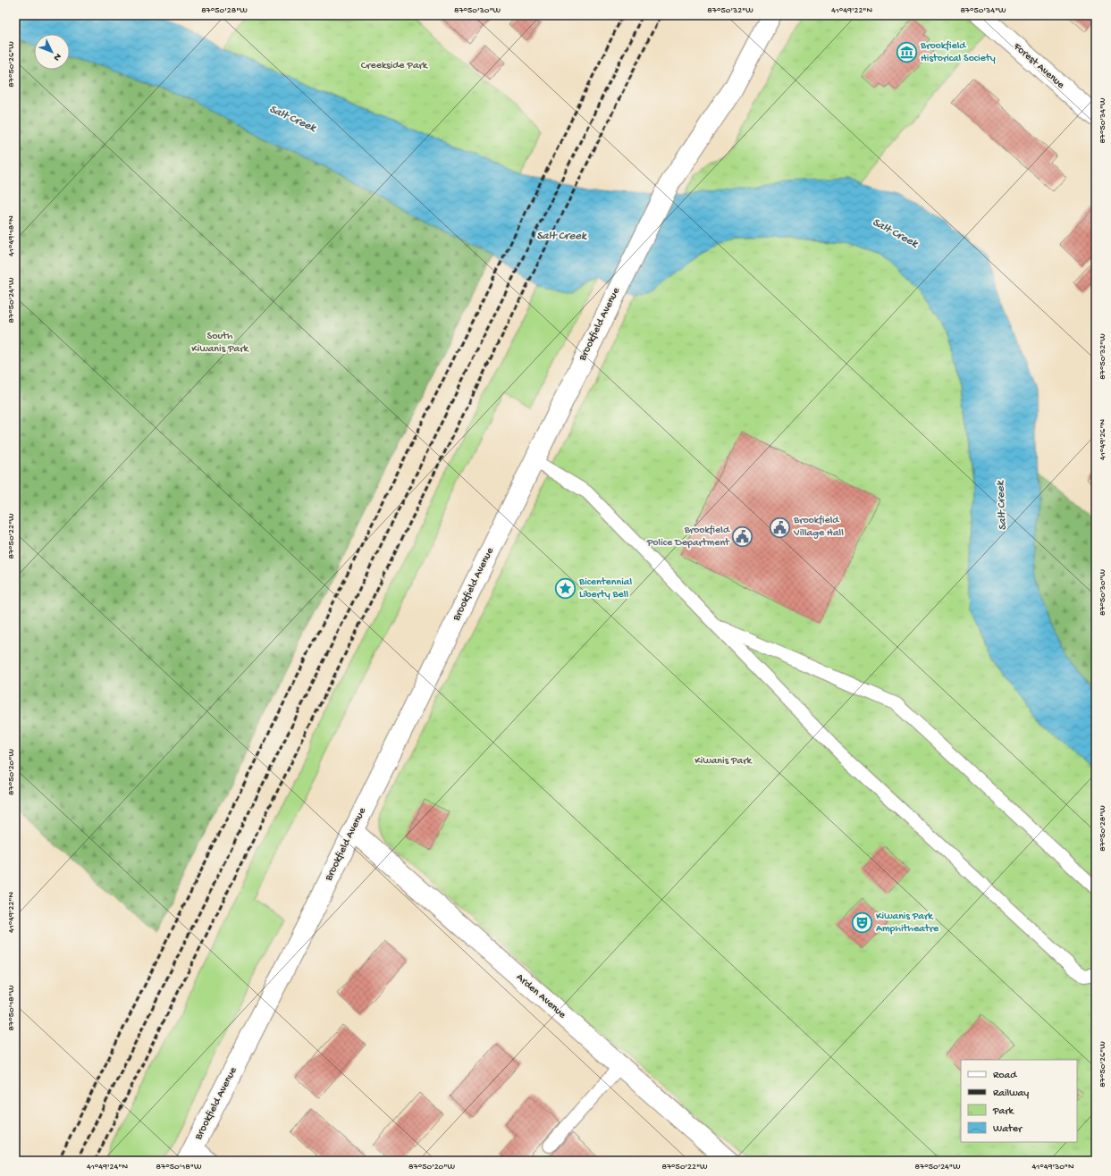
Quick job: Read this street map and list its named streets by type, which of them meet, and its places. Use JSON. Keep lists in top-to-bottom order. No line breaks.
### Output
{"streets":{"street":["Forest Avenue","Brookfield Avenue","Arden Avenue"]},"crossings":[["Brookfield Avenue","Arden Avenue"]],"water":["Salt Creek"],"parks":["Creekside Park","South Kiwanis Park","Kiwanis Park"],"places":{"museum":["Brookfield Historical Society"],"public building":["Brookfield Village Hall","Brookfield Police Department"],"place":["Bicentennial Liberty Bell"],"theatre":["Kiwanis Park Amphitheatre"]},"legend":["Road","Railway","Park","Water"],"north":"bottom right","coordinates":["87°50'28\"W","87°50'30\"W","87°50'32\"W","41°49'22\"N","87°50'34\"W","87°50'26\"W","41°49'18\"N","87°50'24\"W","41°49'26\"N","87°50'22\"W","87°50'20\"W","87°50'18\"W","41°49'24\"N","41°49'30\"N"]}
